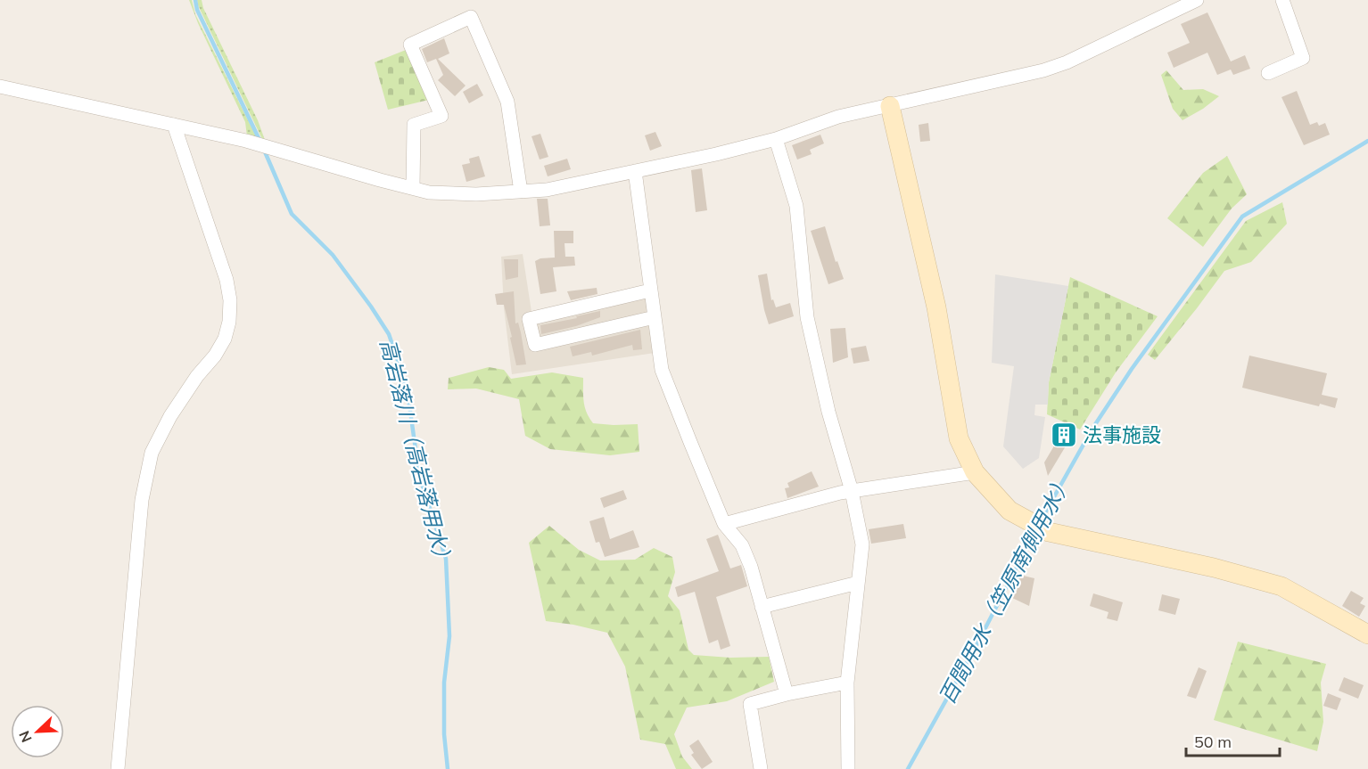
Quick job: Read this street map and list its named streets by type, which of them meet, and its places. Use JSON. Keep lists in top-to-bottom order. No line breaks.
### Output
{"water":["高岩落川（高岩落用水）","百間用水（笠原南側用水）"],"places":{"building":["法事施設"]},"scale_bar":"50 m","north":"bottom left"}
